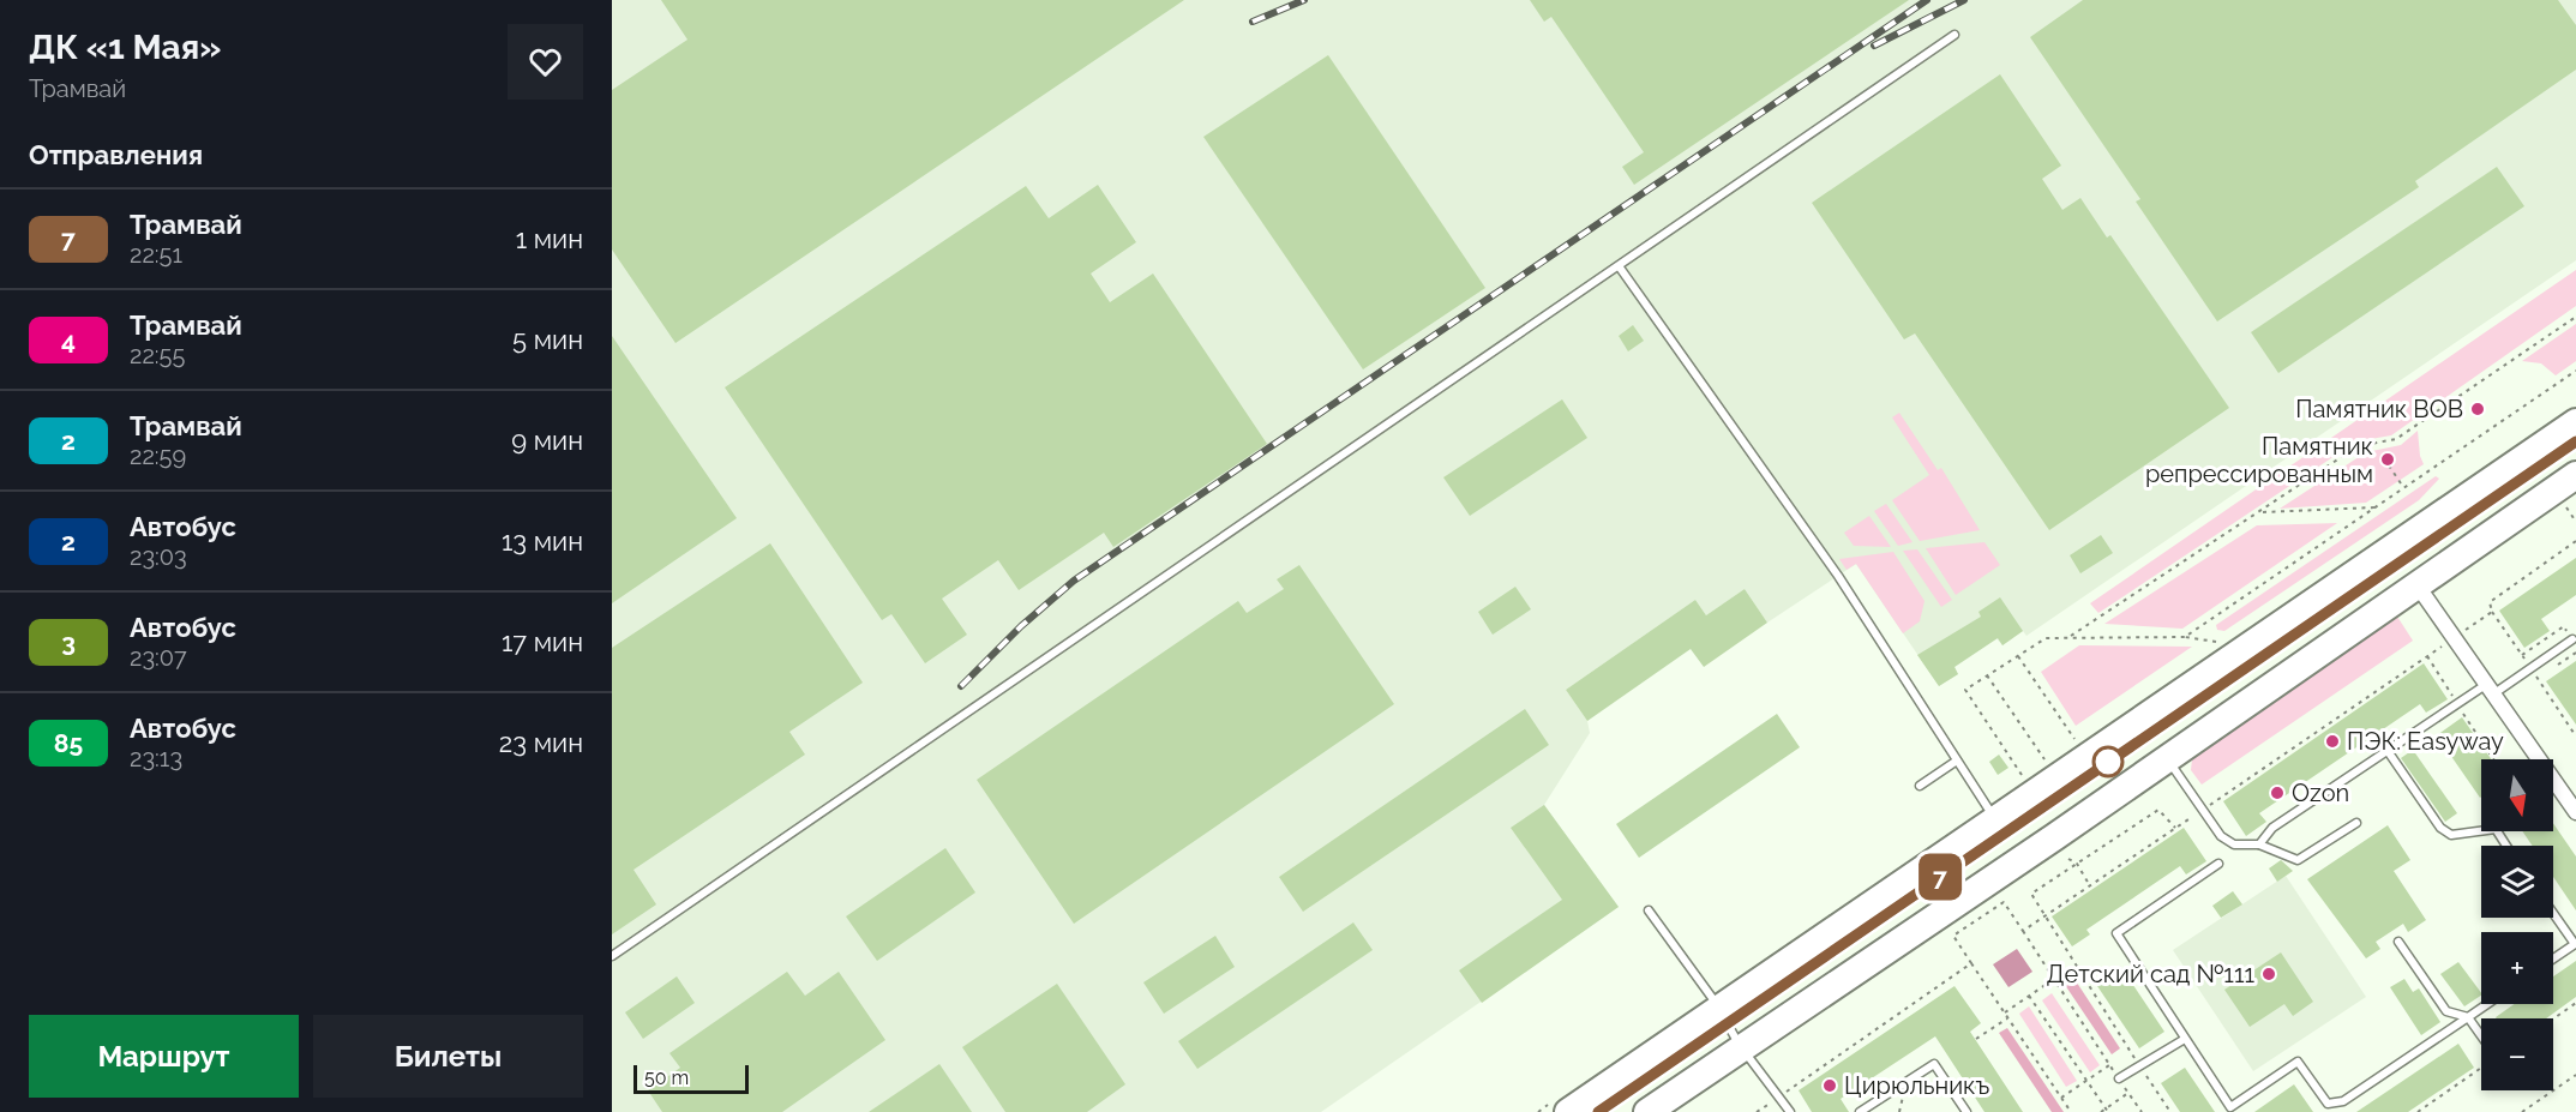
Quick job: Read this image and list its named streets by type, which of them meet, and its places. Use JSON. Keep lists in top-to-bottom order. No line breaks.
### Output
{"places":["Памятник ВОВ","Памятник репрессированным","ПЭК: Easyway","Ozon","Детский сад №111","Цирюльникъ"],"lines":["tram line 7"],"scale_bar":"50 m","north":"bottom","page":{"heading":[["ДК «1 Мая»","Трамвай"],"Отправления"],"on_map":"7","list":[{"mark":"7","name":"Трамвай","note":"22:51","value":"1 мин"},{"mark":"4","name":"Трамвай","note":"22:55","value":"5 мин"},{"mark":"2","name":"Трамвай","note":"22:59","value":"9 мин"},{"mark":"2","name":"Автобус","note":"23:03","value":"13 мин"},{"mark":"3","name":"Автобус","note":"23:07","value":"17 мин"},{"mark":"85","name":"Автобус","note":"23:13","value":"23 мин"}],"map_buttons":["+","−"],"buttons":["Маршрут","Билеты"],"scale":"50 m"}}
